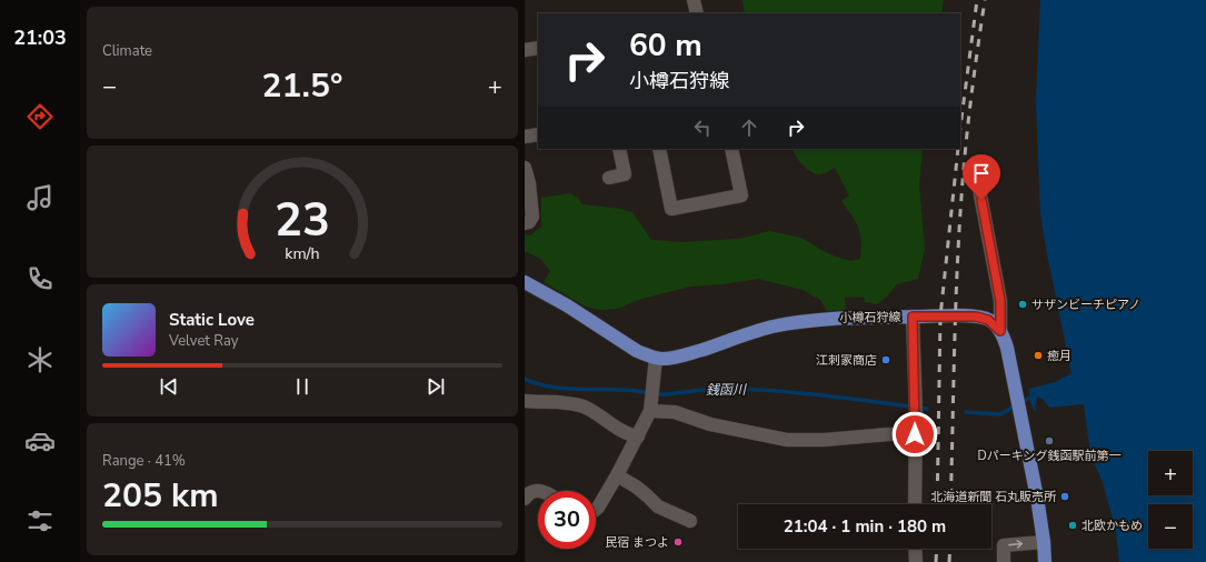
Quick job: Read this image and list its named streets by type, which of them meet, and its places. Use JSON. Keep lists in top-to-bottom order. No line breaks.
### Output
{"streets":{"main road":["小樽石狩線"]},"water":["銭函川"],"places":["サザンビーチピアノ","癒月","江刺家商店","Dパーキング銭函駅前第一","北海道新聞 石丸販売所","北欧かもめ","民宿 まつよ"],"page":{"tabs":"21:03","tile":["Climate",["Range · 41%","205 km"]],"turn":["60 m","小樽石狩線"],"heat":["−","21.5°","+"],"song":["Static Love","Velvet Ray"],"map_buttons":["+","−"],"limit":"30","trip":"21:04 · 1 min · 180 m","gauge":["23","km/h"]}}
